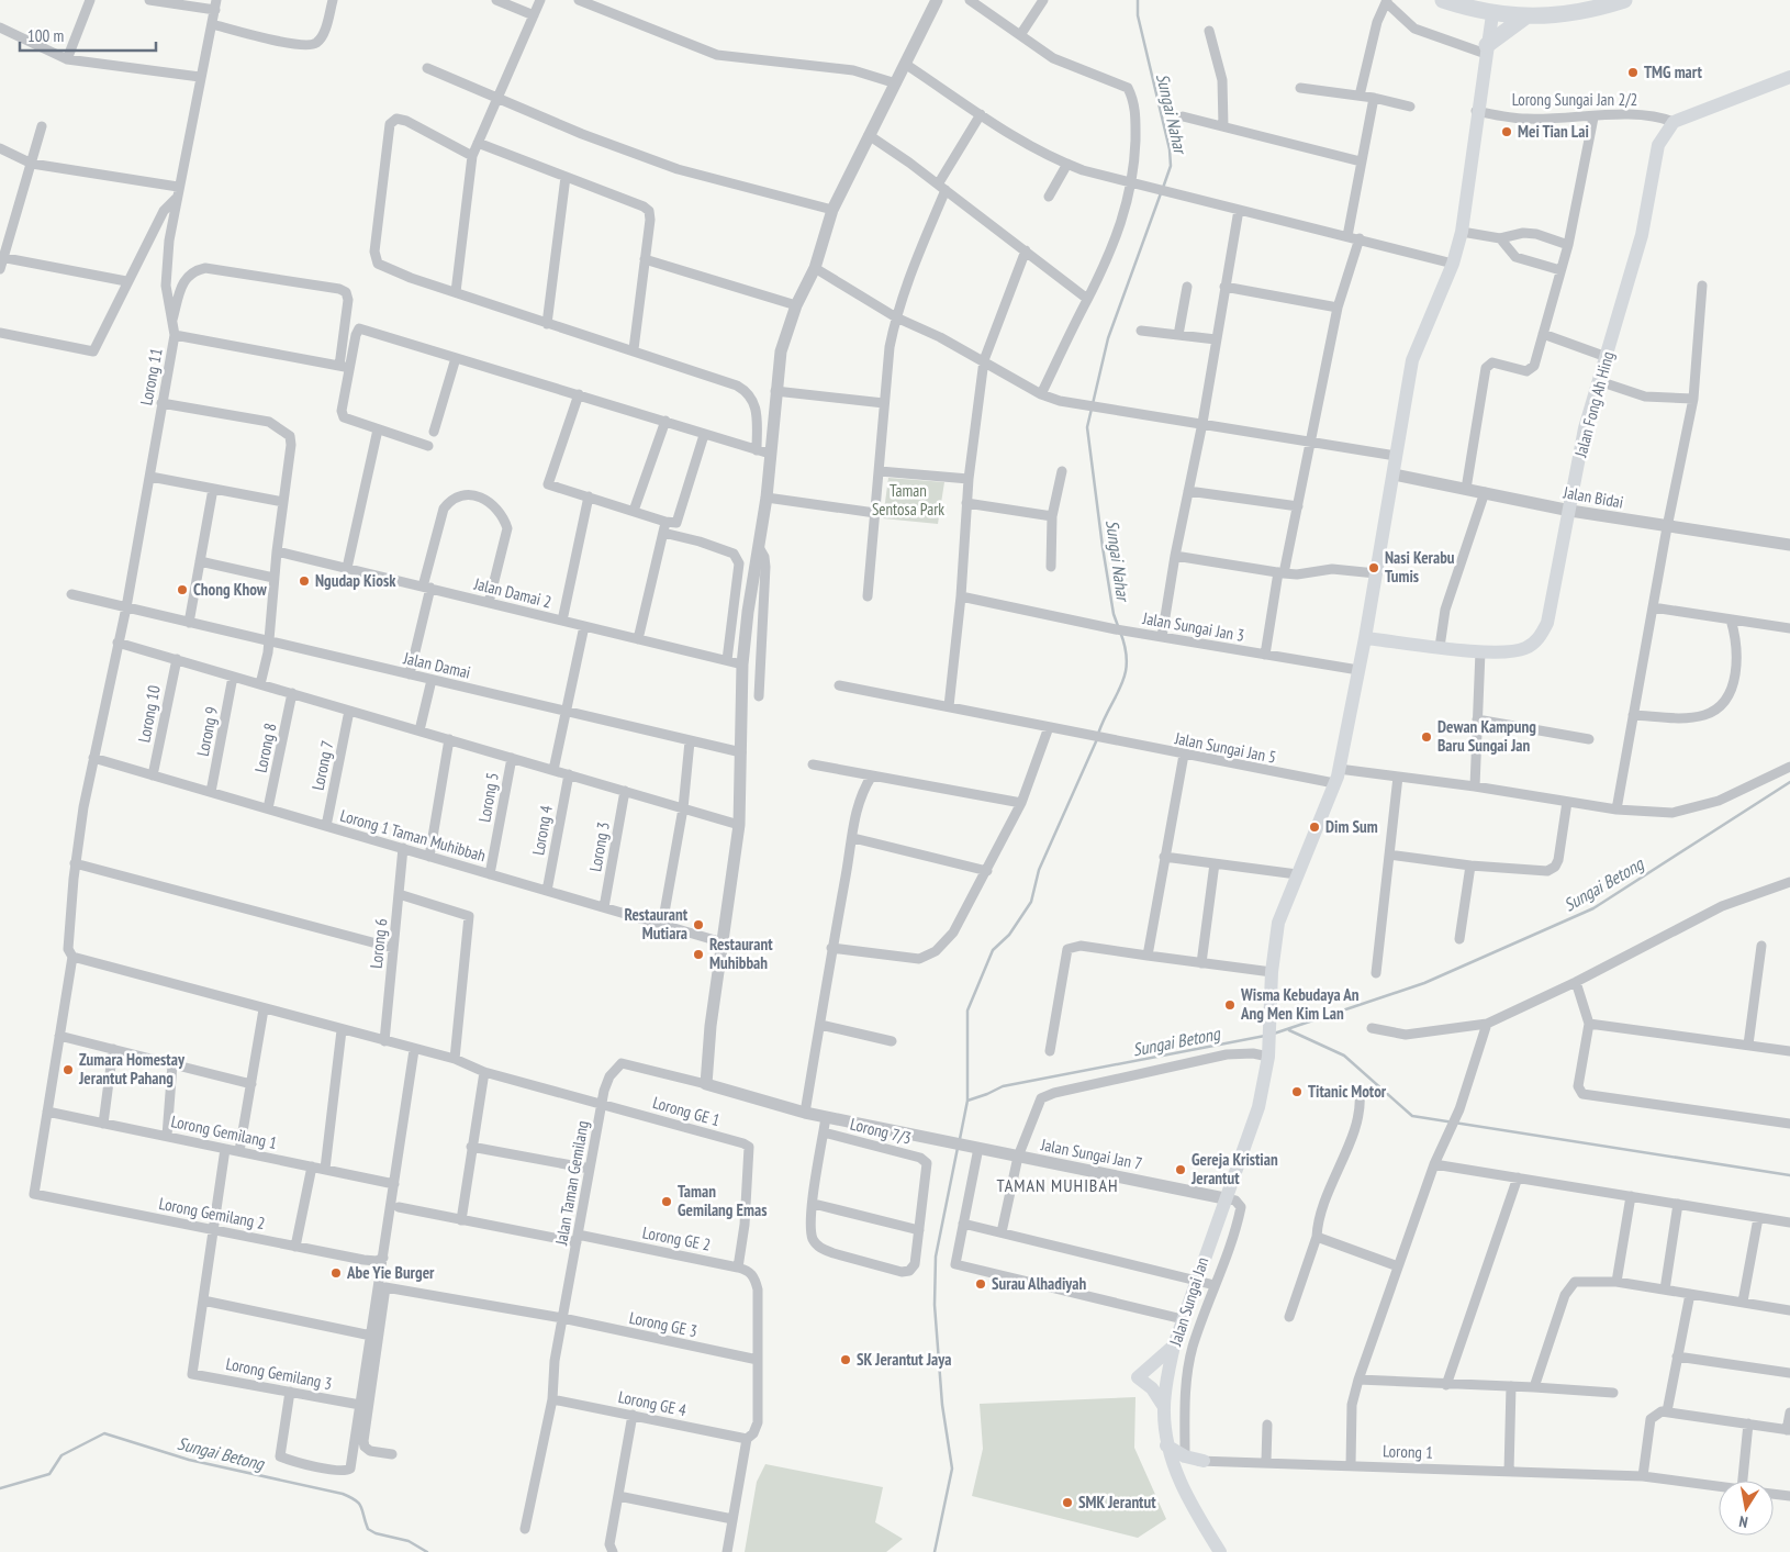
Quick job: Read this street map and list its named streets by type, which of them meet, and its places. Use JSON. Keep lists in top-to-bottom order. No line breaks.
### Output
{"streets":{"main road":["Jalan Fong Ah Hing","Jalan Sungai Jan"],"street":["Lorong Sungai Jan 2/2","Lorong 11","Jalan Bidai","Jalan Damai 2","Jalan Sungai Jan 3","Jalan Damai","Lorong 10","Lorong 9","Lorong 8","Jalan Sungai Jan 5","Lorong 7","Lorong 5","Lorong 4","Lorong 1 Taman Muhibbah","Lorong 3","Lorong 6","Lorong GE 1","Lorong 7/3","Lorong Gemilang 1","Jalan Sungai Jan 7","Jalan Taman Gemilang","Lorong Gemilang 2","Lorong GE 2","Lorong GE 3","Lorong Gemilang 3","Lorong GE 4","Lorong 1"]},"crossings":[["Lorong Sungai Jan 2/2","Jalan Fong Ah Hing"],["Lorong Sungai Jan 2/2","Jalan Sungai Jan"],["Lorong 11","Jalan Damai"],["Lorong 11","Lorong 1 Taman Muhibbah"],["Lorong 11","Lorong Gemilang 1"],["Lorong 11","Lorong Gemilang 2"],["Jalan Fong Ah Hing","Jalan Bidai"],["Jalan Fong Ah Hing","Jalan Sungai Jan"],["Jalan Bidai","Jalan Sungai Jan"],["Jalan Sungai Jan 3","Jalan Sungai Jan"],["Lorong 10","Lorong 1 Taman Muhibbah"],["Lorong 9","Lorong 1 Taman Muhibbah"],["Lorong 8","Lorong 1 Taman Muhibbah"],["Jalan Sungai Jan 5","Jalan Sungai Jan"],["Lorong 7","Lorong 1 Taman Muhibbah"],["Lorong 5","Lorong 1 Taman Muhibbah"],["Lorong 4","Lorong 1 Taman Muhibbah"],["Lorong 1 Taman Muhibbah","Lorong 3"],["Lorong 1 Taman Muhibbah","Lorong 6"],["Lorong GE 1","Jalan Taman Gemilang"],["Lorong GE 1","Lorong GE 2"],["Jalan Sungai Jan 7","Jalan Taman Gemilang"],["Jalan Sungai Jan 7","Jalan Sungai Jan"],["Jalan Taman Gemilang","Lorong GE 2"],["Jalan Taman Gemilang","Lorong GE 3"],["Jalan Taman Gemilang","Lorong GE 4"],["Jalan Sungai Jan","Lorong 1"]],"districts":["TAMAN MUHIBAH"],"water":["Sungai Nahar","Sungai Betong"],"parks":["Taman Sentosa Park"],"places":["TMG mart","Mei Tian Lai","Nasi Kerabu Tumis","Ngudap Kiosk","Chong Khow","Dewan Kampung Baru Sungai Jan","Dim Sum","Restaurant Mutiara","Restaurant Muhibbah","Wisma Kebudaya An Ang Men Kim Lan","Zumara Homestay Jerantut Pahang","Titanic Motor","Gereja Kristian Jerantut","Taman Gemilang Emas","Abe Yie Burger","Surau Alhadiyah","SK Jerantut Jaya","SMK Jerantut"],"scale_bar":"100 m","north":"bottom"}
